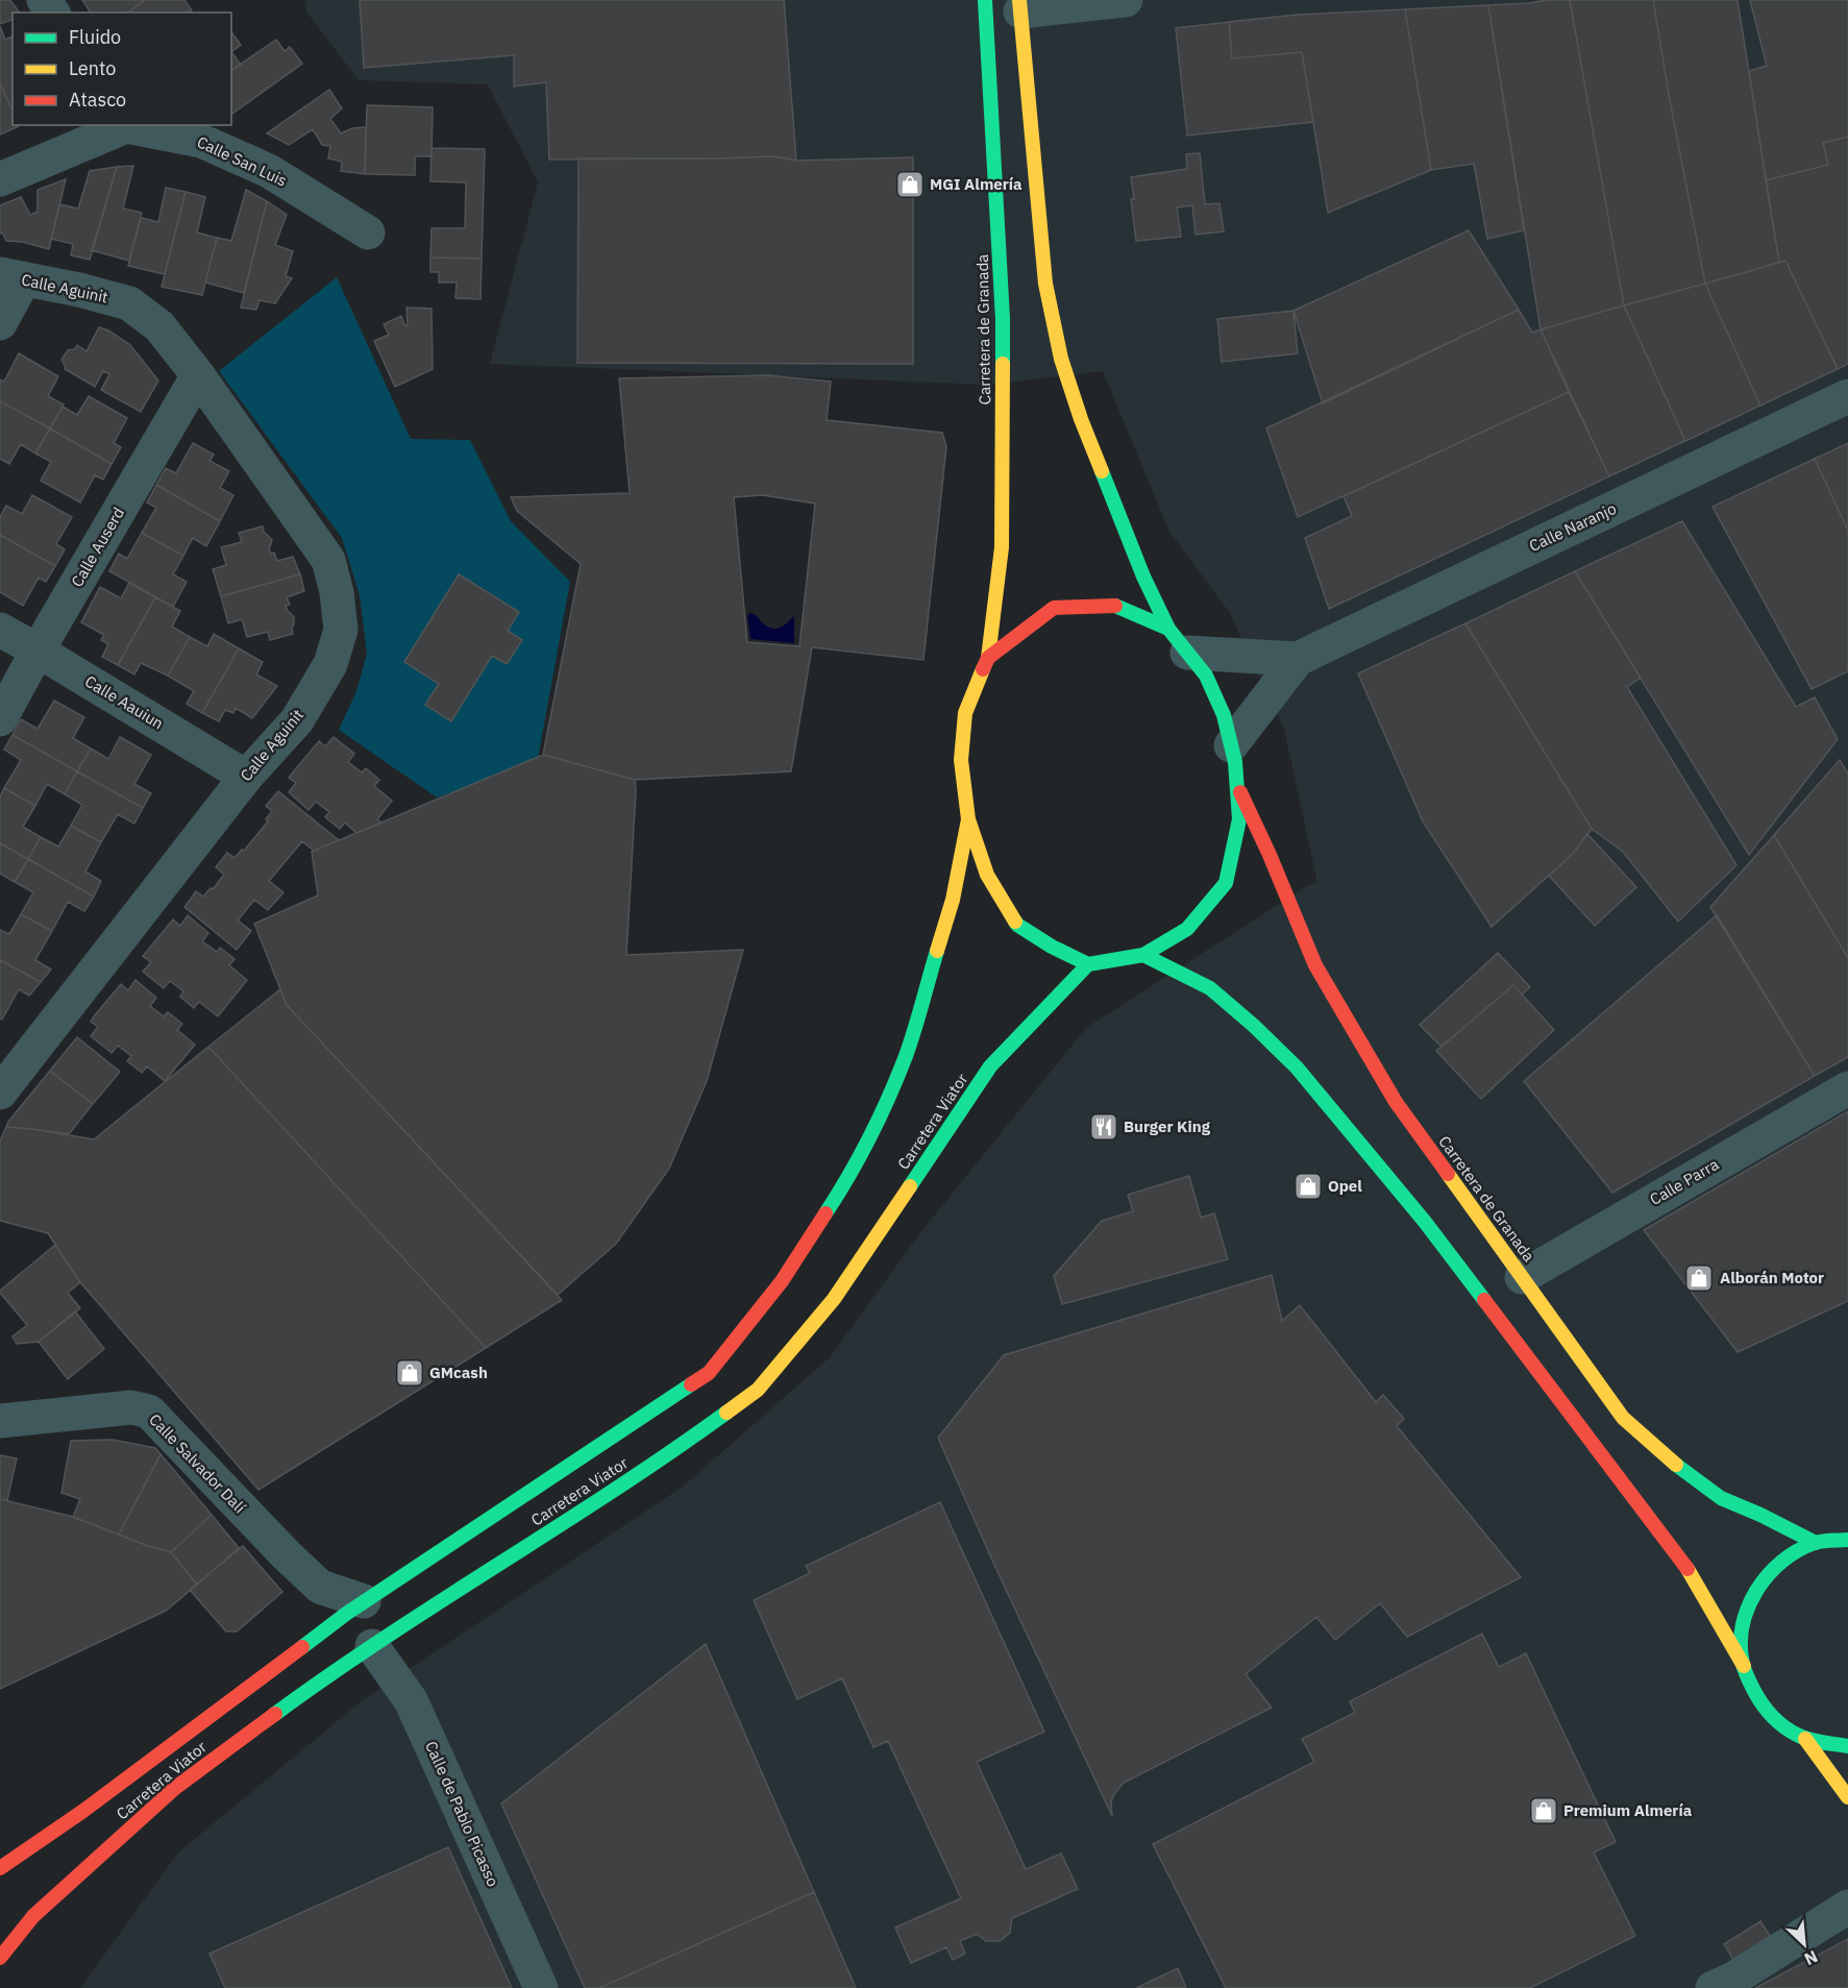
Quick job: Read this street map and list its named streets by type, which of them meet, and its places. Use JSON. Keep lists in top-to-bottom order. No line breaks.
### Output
{"streets":{"main road":["Carretera de Granada","Carretera Viator"],"street":["Calle San Luis","Calle Aguinit","Calle Naranjo","Calle Auserd","Calle Aauiun","Calle Parra","Calle Salvador Dalí","Calle de Pablo Picasso"]},"crossings":[["Calle Aguinit","Calle Auserd"],["Calle Aguinit","Calle Aauiun"],["Carretera de Granada","Calle Parra"],["Calle Auserd","Calle Aauiun"],["Carretera Viator","Calle Salvador Dalí"],["Carretera Viator","Calle de Pablo Picasso"]],"places":{"shop":["MGI Almería","Opel","Alborán Motor","GMcash","Premium Almería"],"restaurant":["Burger King"]},"legend":["Fluido","Lento","Atasco"],"north":"bottom right"}
